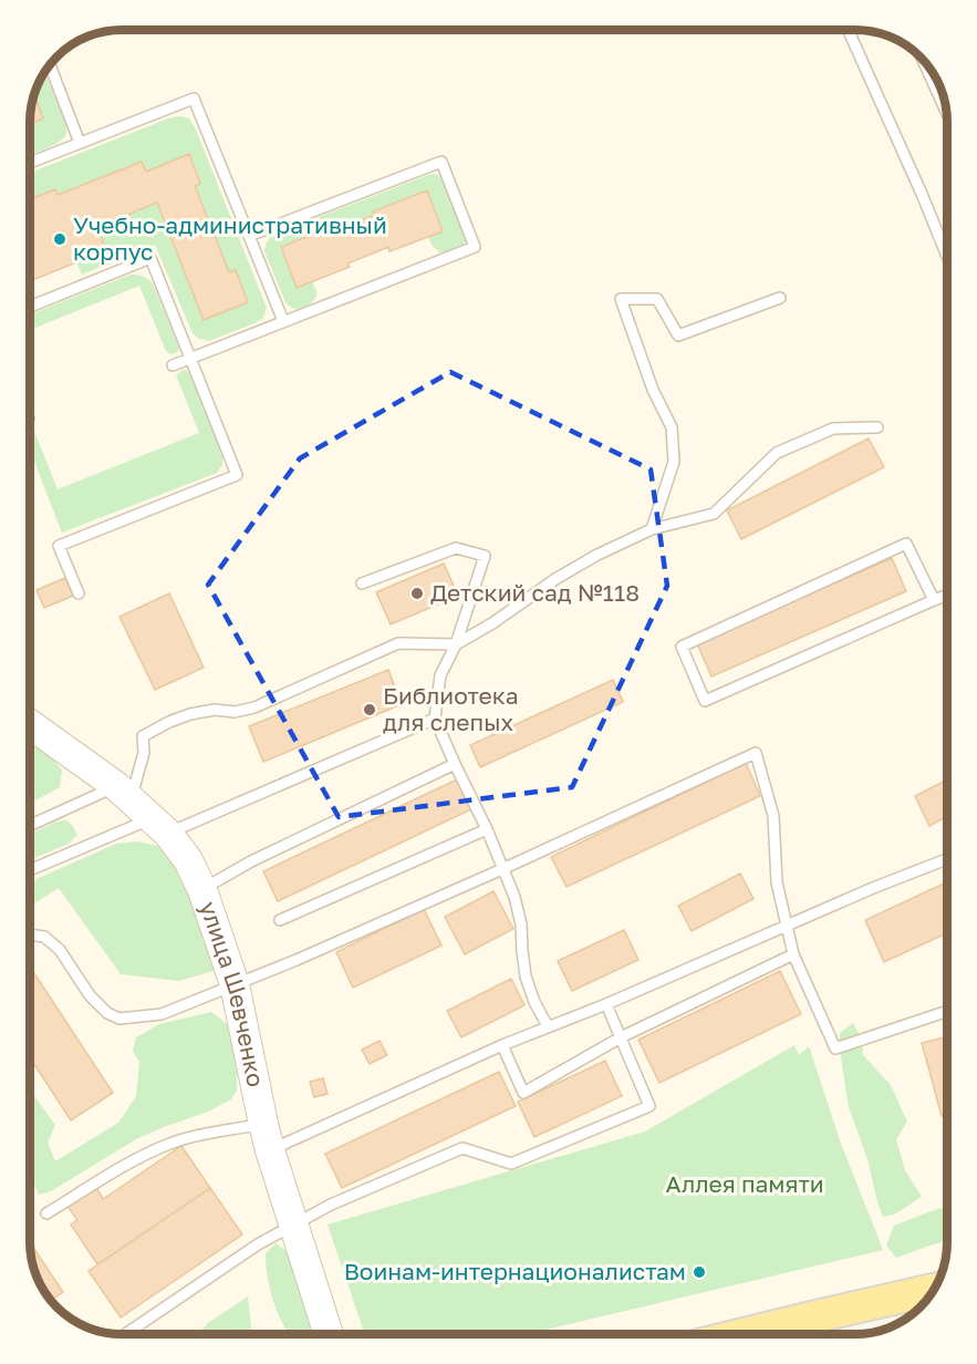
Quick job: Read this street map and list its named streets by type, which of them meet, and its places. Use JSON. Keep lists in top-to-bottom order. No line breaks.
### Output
{"streets":{"main road":["улица Шевченко"]},"parks":["Аллея памяти"],"places":["Учебно-административный корпус","Детский сад №118","Библиотека для слепых","Воинам-интернационалистам"]}
